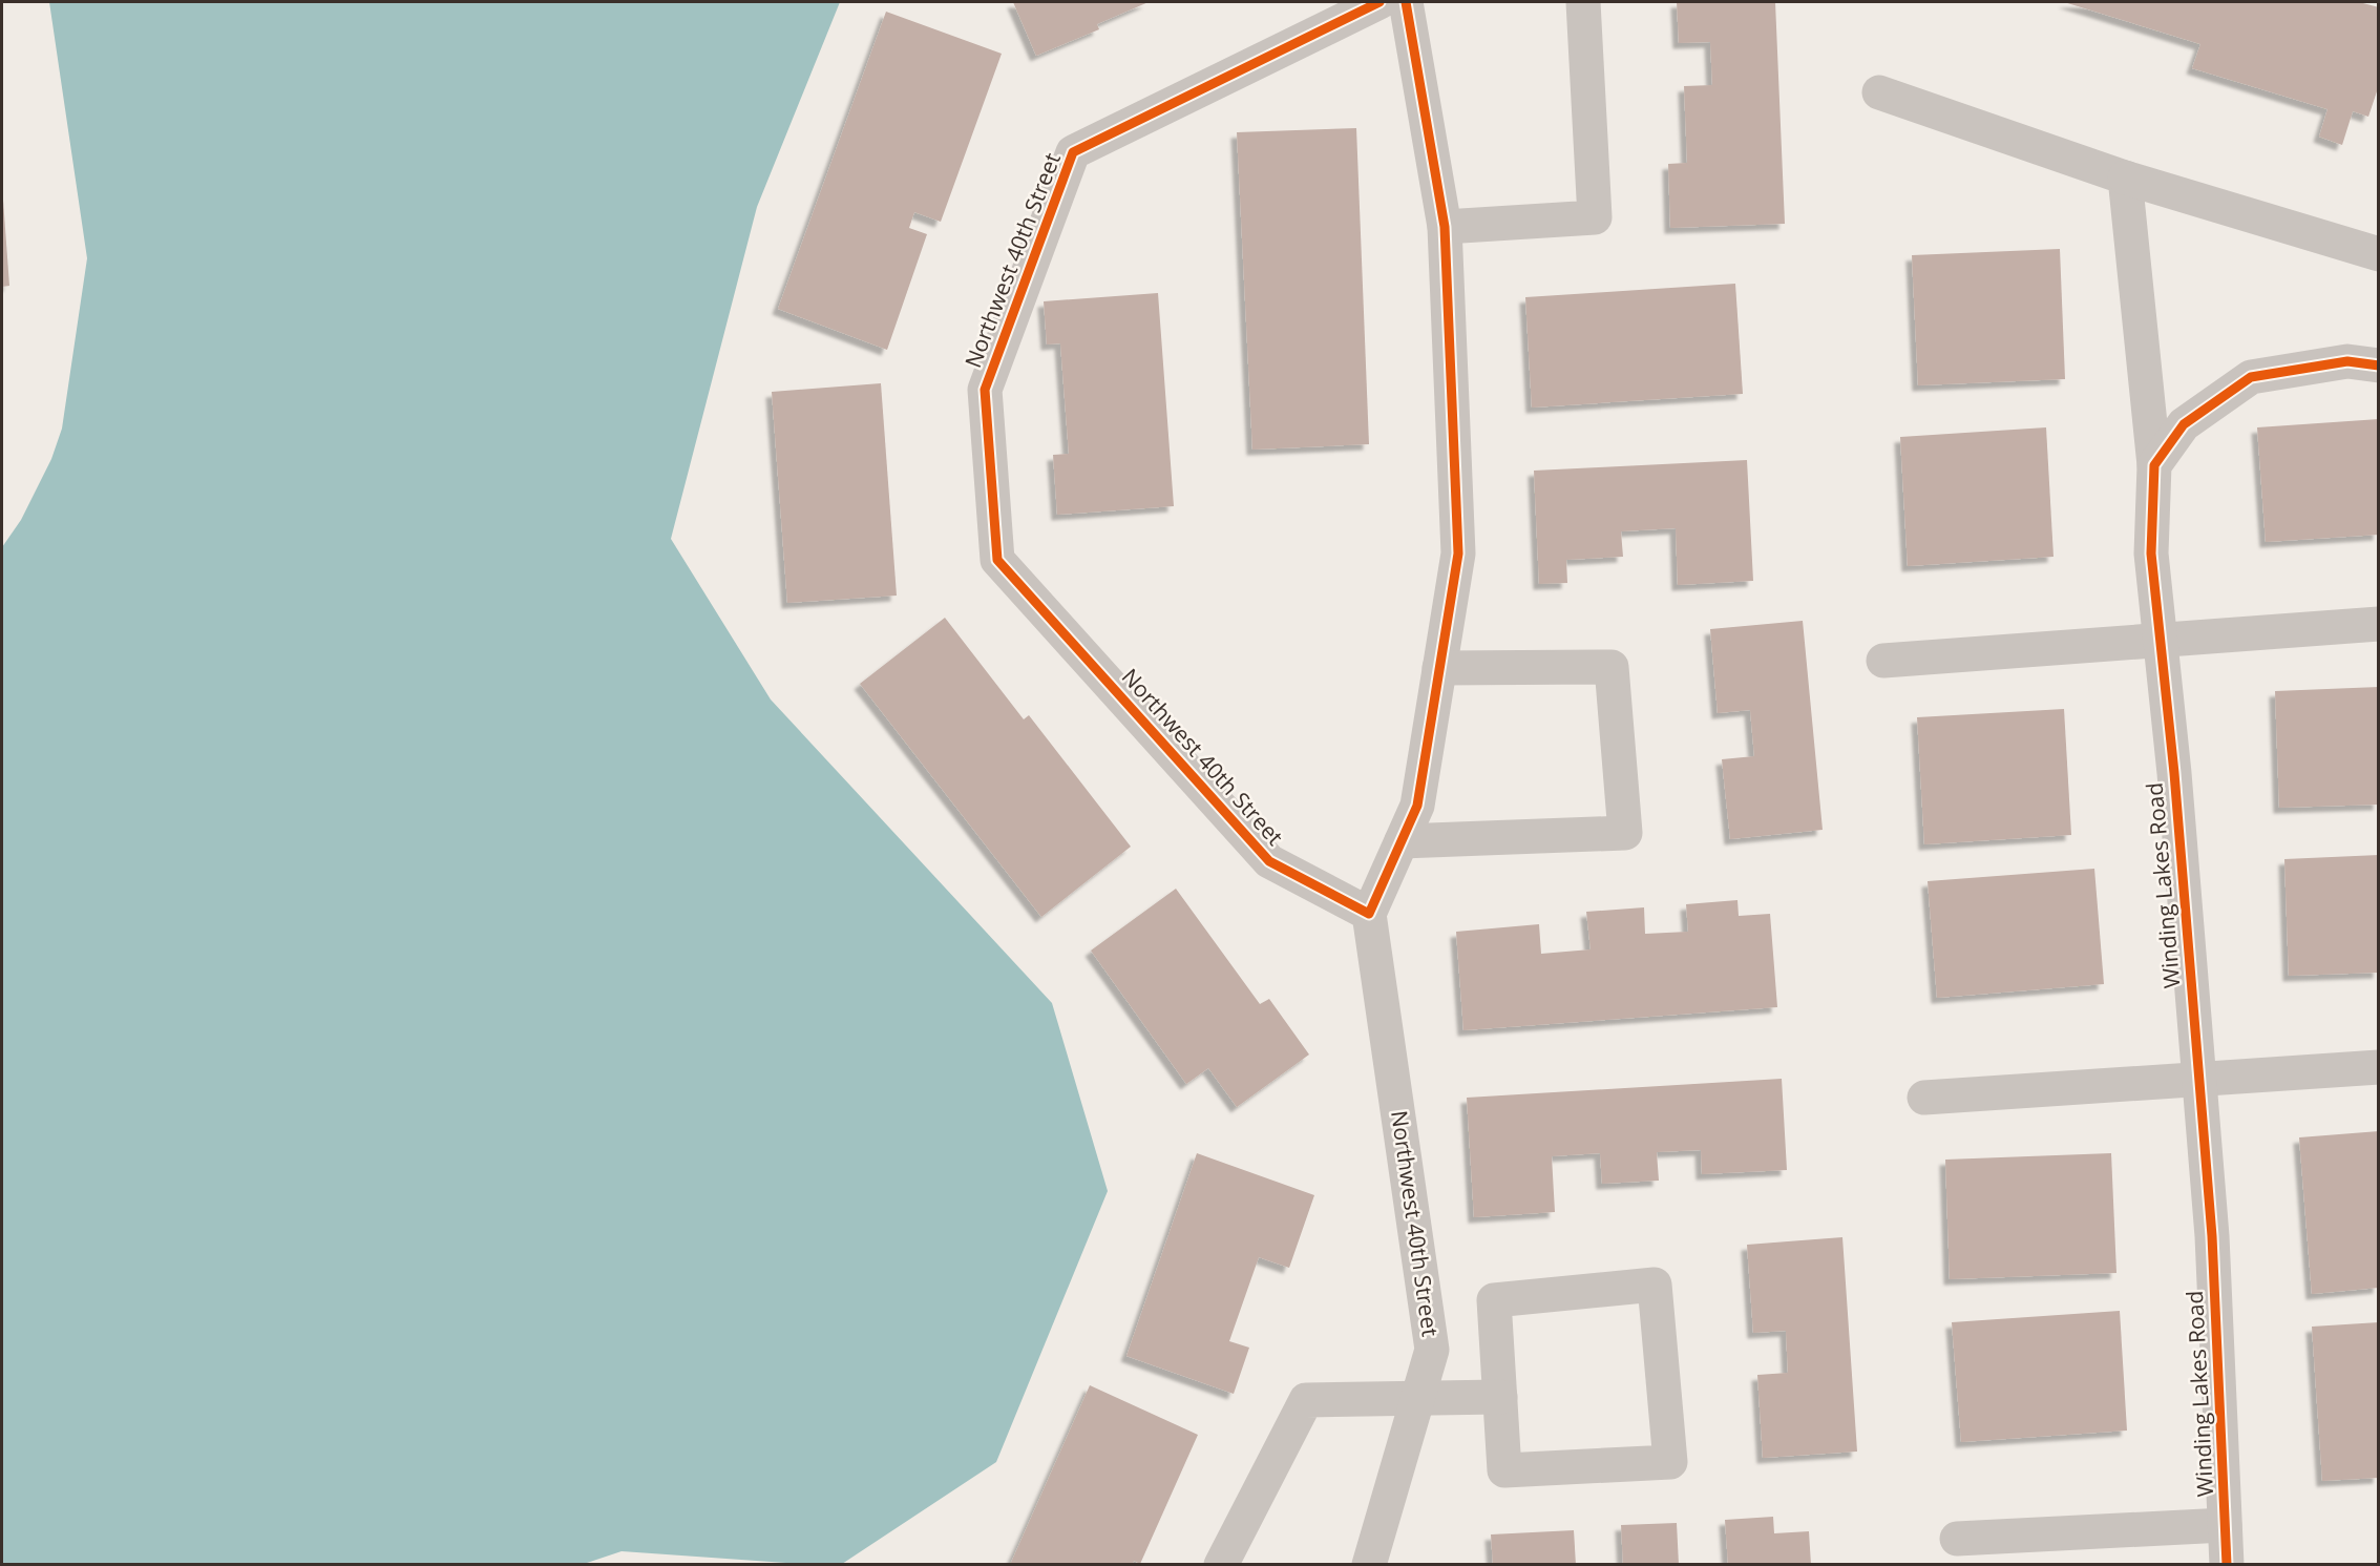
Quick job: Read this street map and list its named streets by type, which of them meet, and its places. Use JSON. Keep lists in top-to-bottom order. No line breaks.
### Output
{"streets":{"street":["Northwest 40th Street","Winding Lakes Road"]}}
